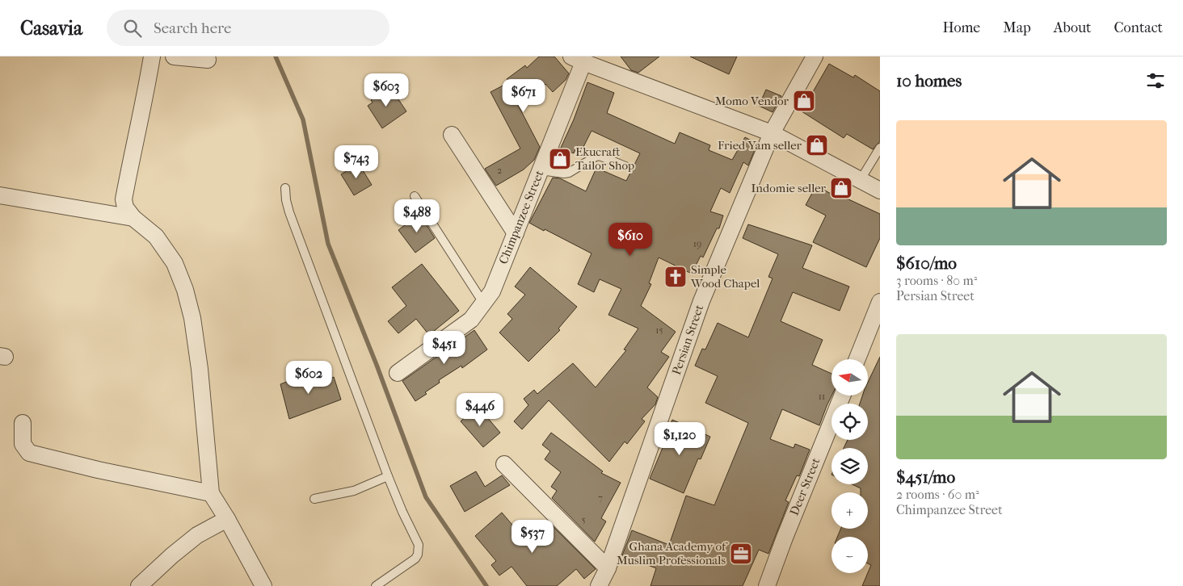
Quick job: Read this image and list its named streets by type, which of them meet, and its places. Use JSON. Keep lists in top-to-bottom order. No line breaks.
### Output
{"streets":{"street":["Chimpanzee Street","Persian Street","Deer Street"]},"crossings":[["Chimpanzee Street","Persian Street"]],"places":{"shop":["Momo Vendor","Fried Yam seller","Ekucraft Tailor Shop","Indomie seller"],"church":["Simple Wood Chapel"],"office":["Ghana Academy of Muslim Professionals"]},"house_numbers":["2","19","15","11","7","5"],"north":"left","page":{"header":"Casavia","search":"Search here","nav":["Home","Map","About","Contact"],"heading":"10 homes","price":["$603","$671","$743","$488","$610","$451","$602","$446","$1,120","$537"],"list":[{"name":"$610/mo","note":"3 rooms · 80 m² · Persian Street"},{"name":"$451/mo","note":"2 rooms · 60 m² · Chimpanzee Street"}],"map_buttons":["+","−"]}}
